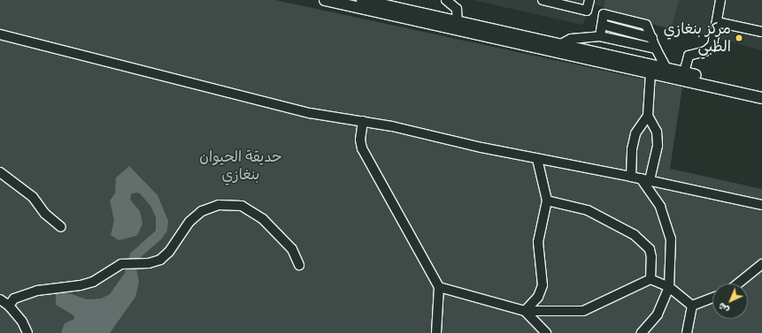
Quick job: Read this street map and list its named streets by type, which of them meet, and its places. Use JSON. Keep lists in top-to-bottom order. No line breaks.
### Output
{"parks":["حديقة الحيوان بنغازي"],"places":["مركز بنغازي الطبي"],"north":"bottom left"}
